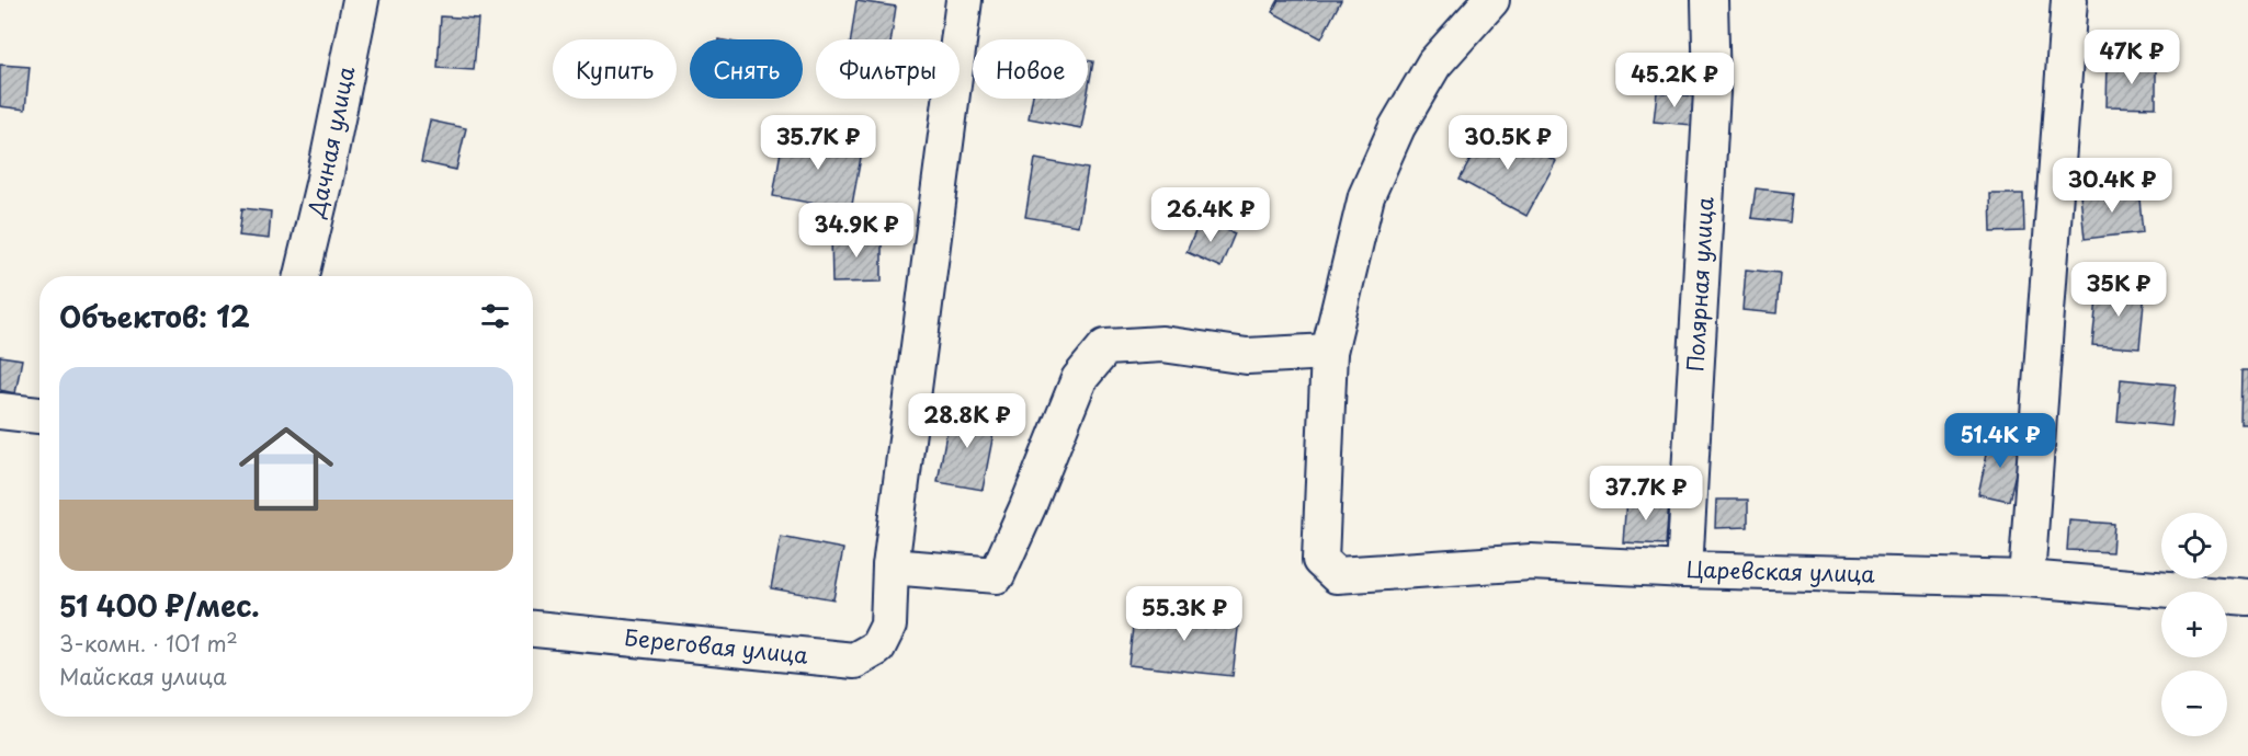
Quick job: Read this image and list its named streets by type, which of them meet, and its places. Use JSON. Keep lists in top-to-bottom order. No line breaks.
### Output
{"streets":{"street":["Дачная улица","Полярная улица","Царевская улица","Береговая улица"]},"crossings":[["Полярная улица","Царевская улица"]],"page":{"price":["47K ₽","45.2K ₽","35.7K ₽","30.5K ₽","30.4K ₽","26.4K ₽","34.9K ₽","35K ₽","28.8K ₽","51.4K ₽","37.7K ₽","55.3K ₽"],"chip":["Купить","Снять","Фильтры","Новое"],"heading":"Объектов: 12","list":[{"name":"51 400 ₽/мес.","note":"3-комн. · 101 m² · Майская улица"}],"map_buttons":["+","−"]}}
